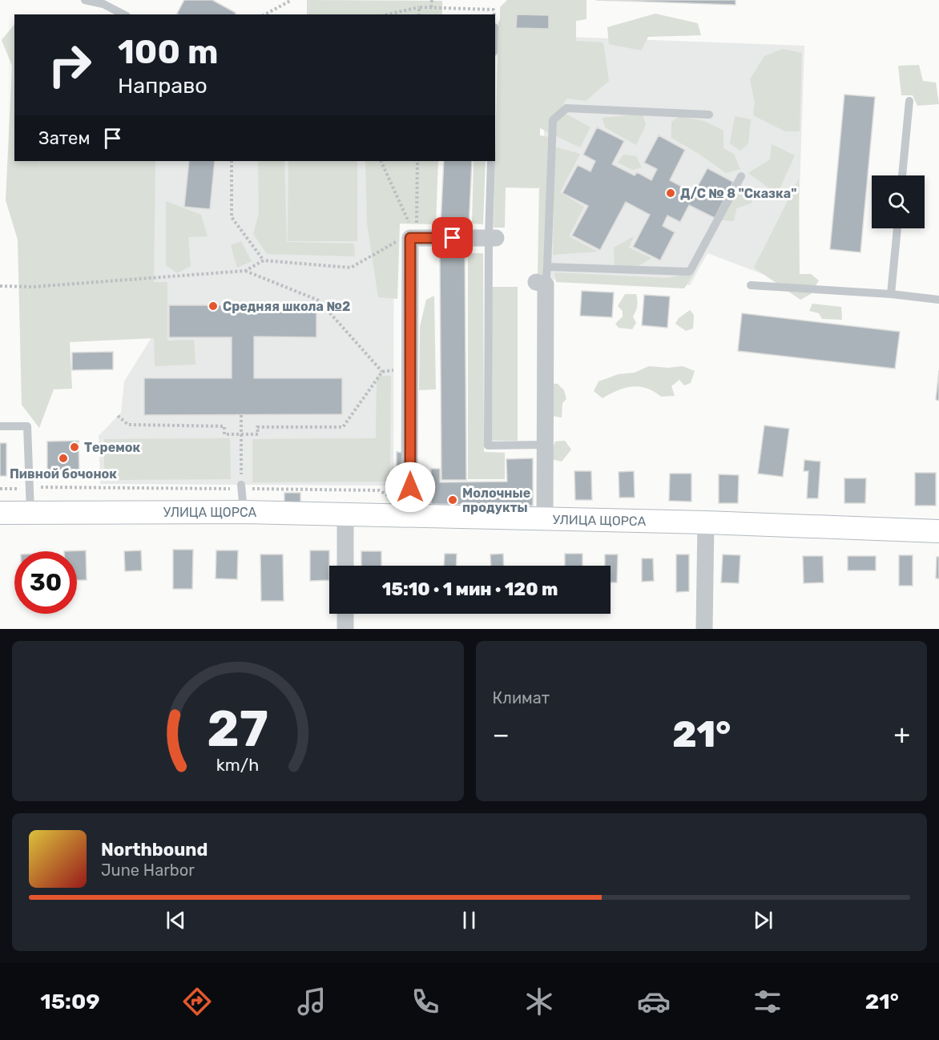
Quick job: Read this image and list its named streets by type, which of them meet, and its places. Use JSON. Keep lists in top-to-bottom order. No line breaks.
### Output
{"streets":{"street":["УЛИЦА ЩОРСА"]},"places":["Д/С № 8 \"Сказка\"","Средняя школа №2","Теремок","Пивной бочонок","Молочные продукты"],"page":{"turn":["100 m","Направо"],"then":"Затем","limit":"30","trip":"15:10 · 1 мин · 120 m","tile":"Климат","heat":["−","21°","+"],"song":["Northbound","June Harbor"],"tabs":["15:09","21°"],"gauge":["27","km/h"]}}
